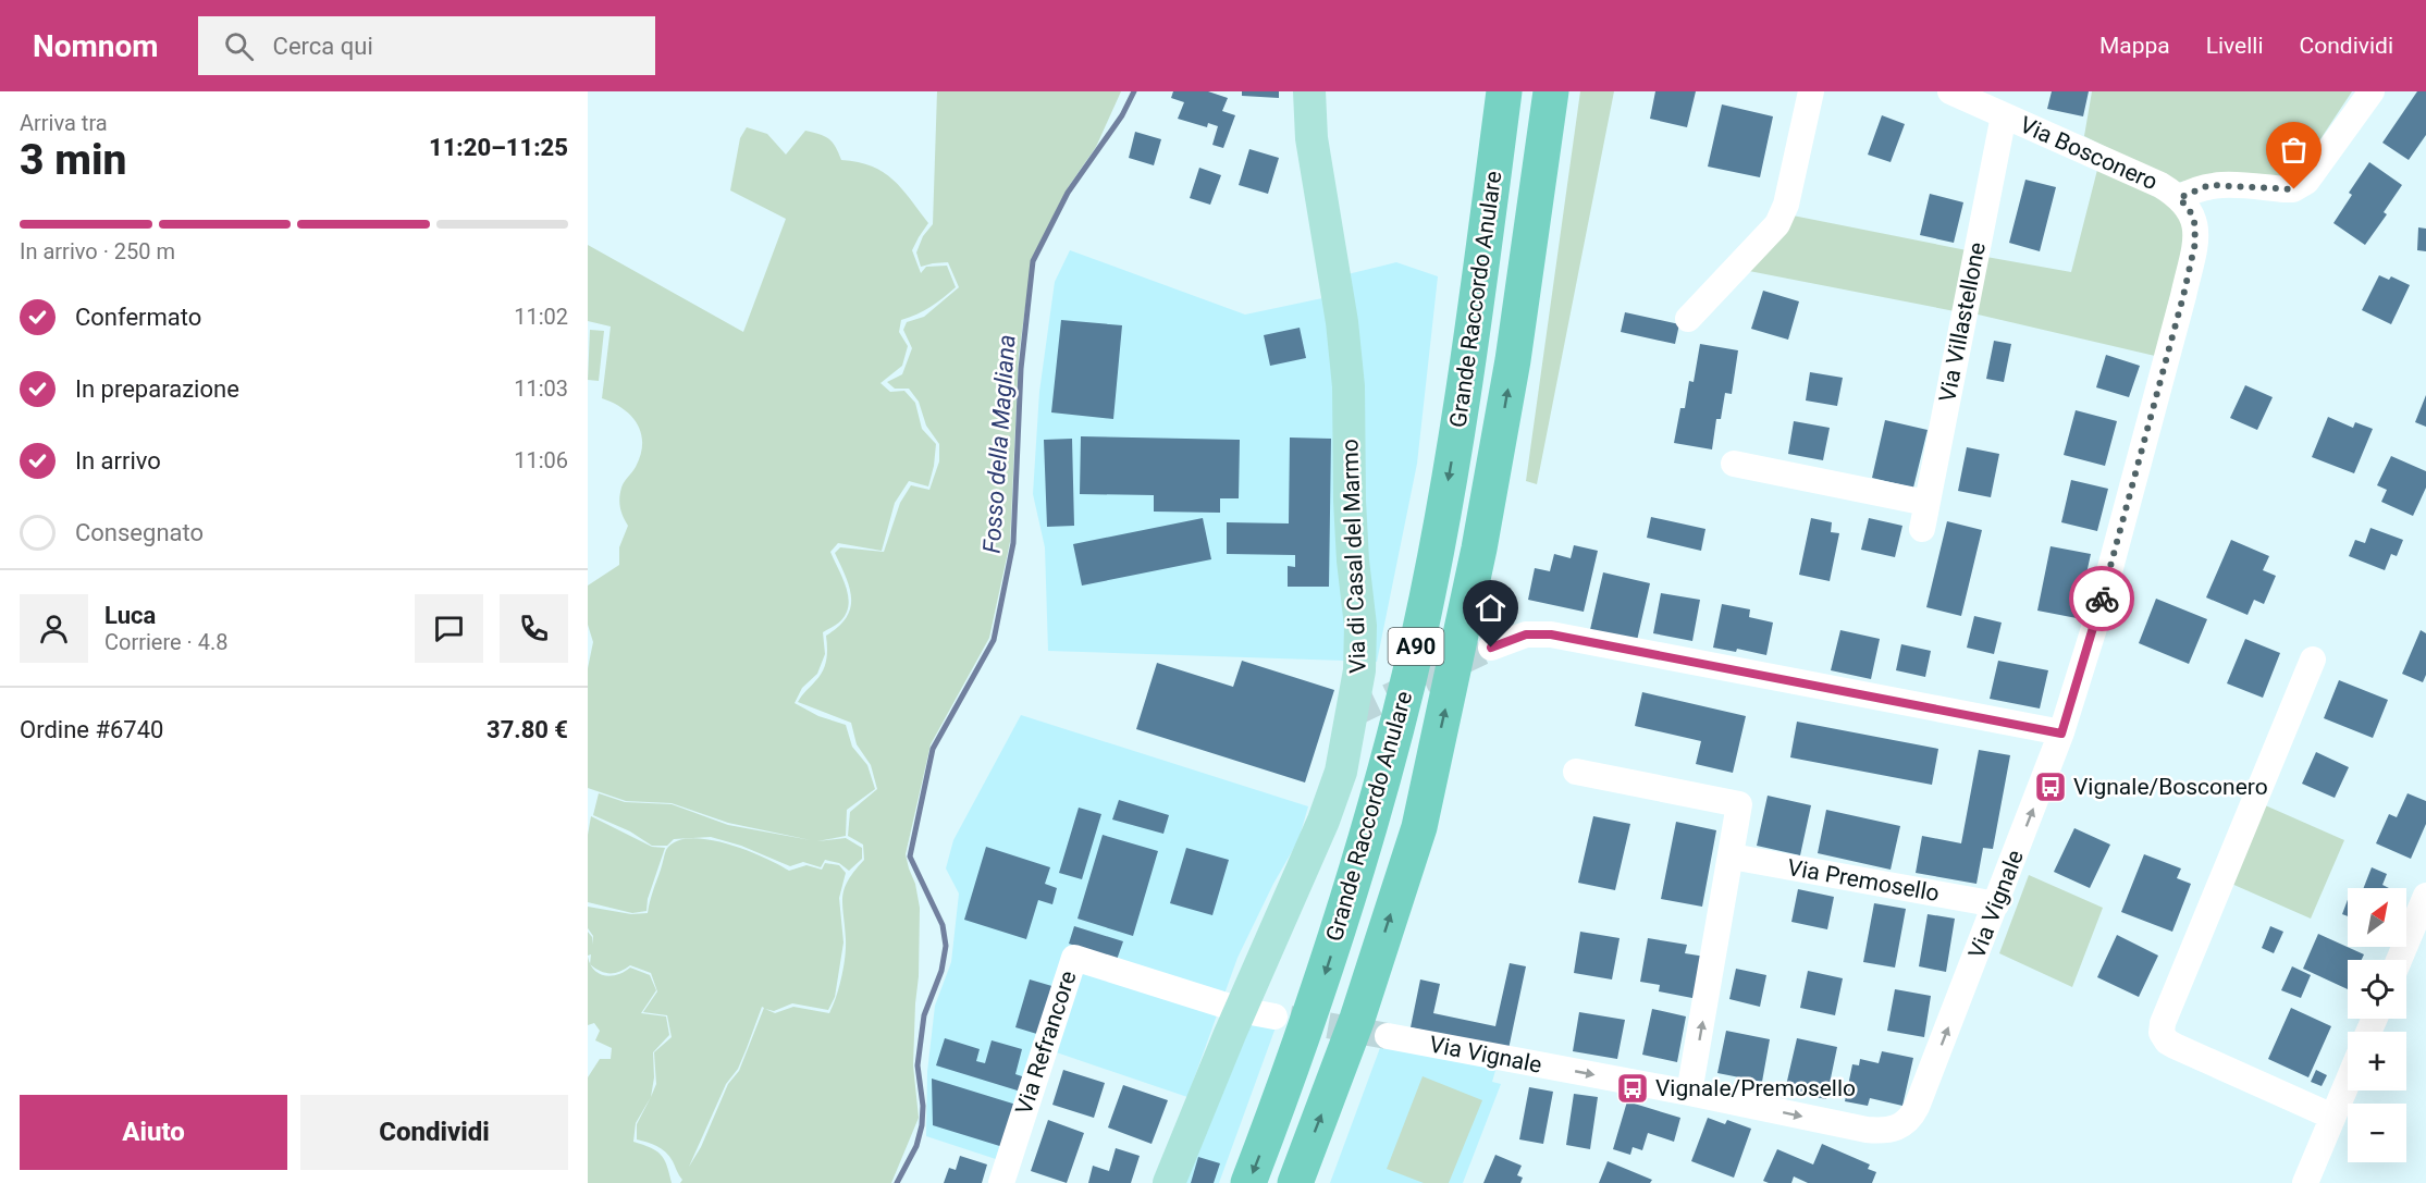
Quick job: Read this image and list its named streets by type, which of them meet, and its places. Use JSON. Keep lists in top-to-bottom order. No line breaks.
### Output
{"streets":{"highway":["Grande Raccordo Anulare","A90"],"main road":["Via di Casal del Marmo"],"street":["Via Bosconero","Via Villastellone","Via Premosello","Via Vignale","Via Refrancore"]},"crossings":[["Via Bosconero","Via Villastellone"],["Via Bosconero","Via Vignale"],["Via di Casal del Marmo","Via Refrancore"],["Via Premosello","Via Vignale"]],"water":["Fosso della Magliana"],"places":{"bus stop":["Vignale/Bosconero","Vignale/Premosello"]},"north":"top right","page":{"header":"Nomnom","search":"Cerca qui","nav":["Mappa","Livelli","Condividi"],"heading":["3 min","Arriva tra","11:20–11:25"],"panel":["Luca","Corriere · 4.8","Ordine #6740","37.80 €"],"bar":"In arrivo · 250 m","list":[["Confermato","11:02"],["In preparazione","11:03"],["In arrivo","11:06"],"Consegnato"],"map_buttons":["+","−"],"buttons":["Aiuto","Condividi"]}}
